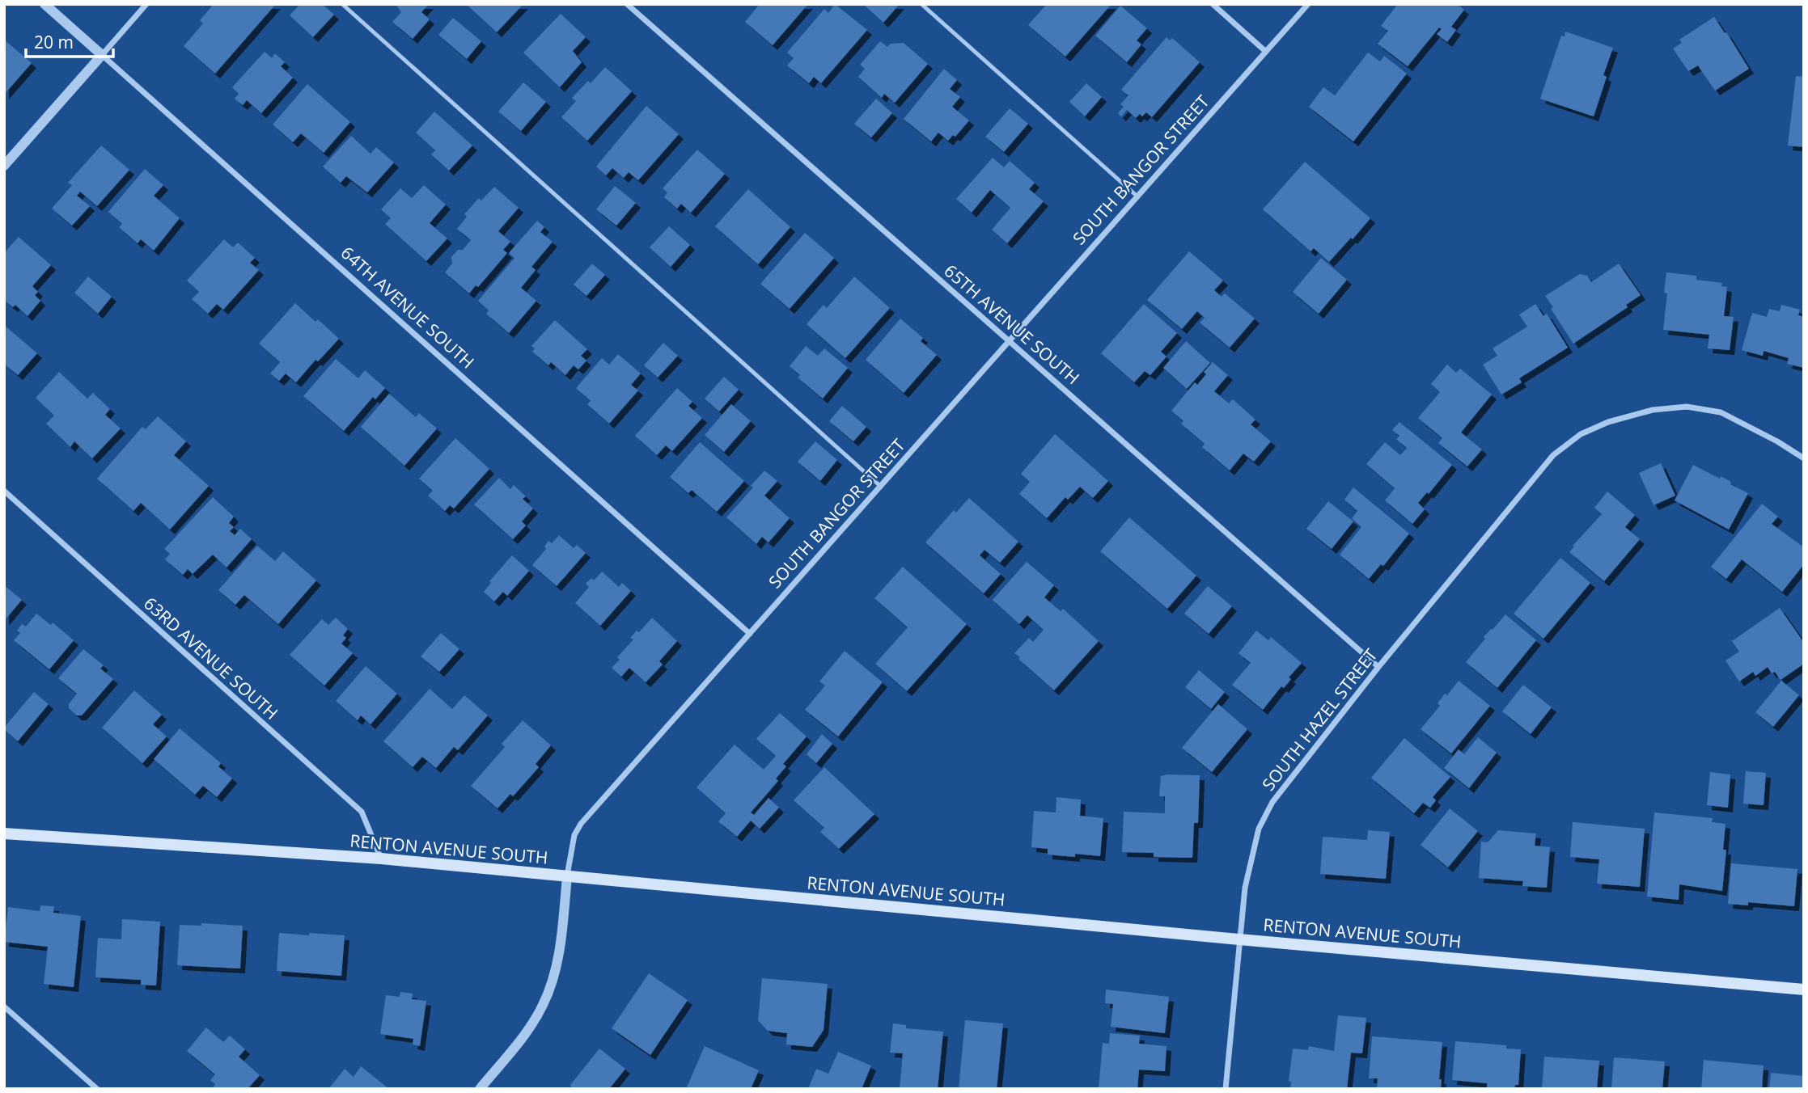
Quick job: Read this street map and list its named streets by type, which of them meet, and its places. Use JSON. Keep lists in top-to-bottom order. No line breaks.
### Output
{"streets":{"main road":["RENTON AVENUE SOUTH"],"street":["SOUTH BANGOR STREET","64TH AVENUE SOUTH","65TH AVENUE SOUTH","63RD AVENUE SOUTH","SOUTH HAZEL STREET"]},"crossings":[["SOUTH BANGOR STREET","64TH AVENUE SOUTH"],["SOUTH BANGOR STREET","65TH AVENUE SOUTH"],["SOUTH BANGOR STREET","RENTON AVENUE SOUTH"],["65TH AVENUE SOUTH","SOUTH HAZEL STREET"],["63RD AVENUE SOUTH","RENTON AVENUE SOUTH"],["SOUTH HAZEL STREET","RENTON AVENUE SOUTH"]],"scale_bar":"20 m"}
